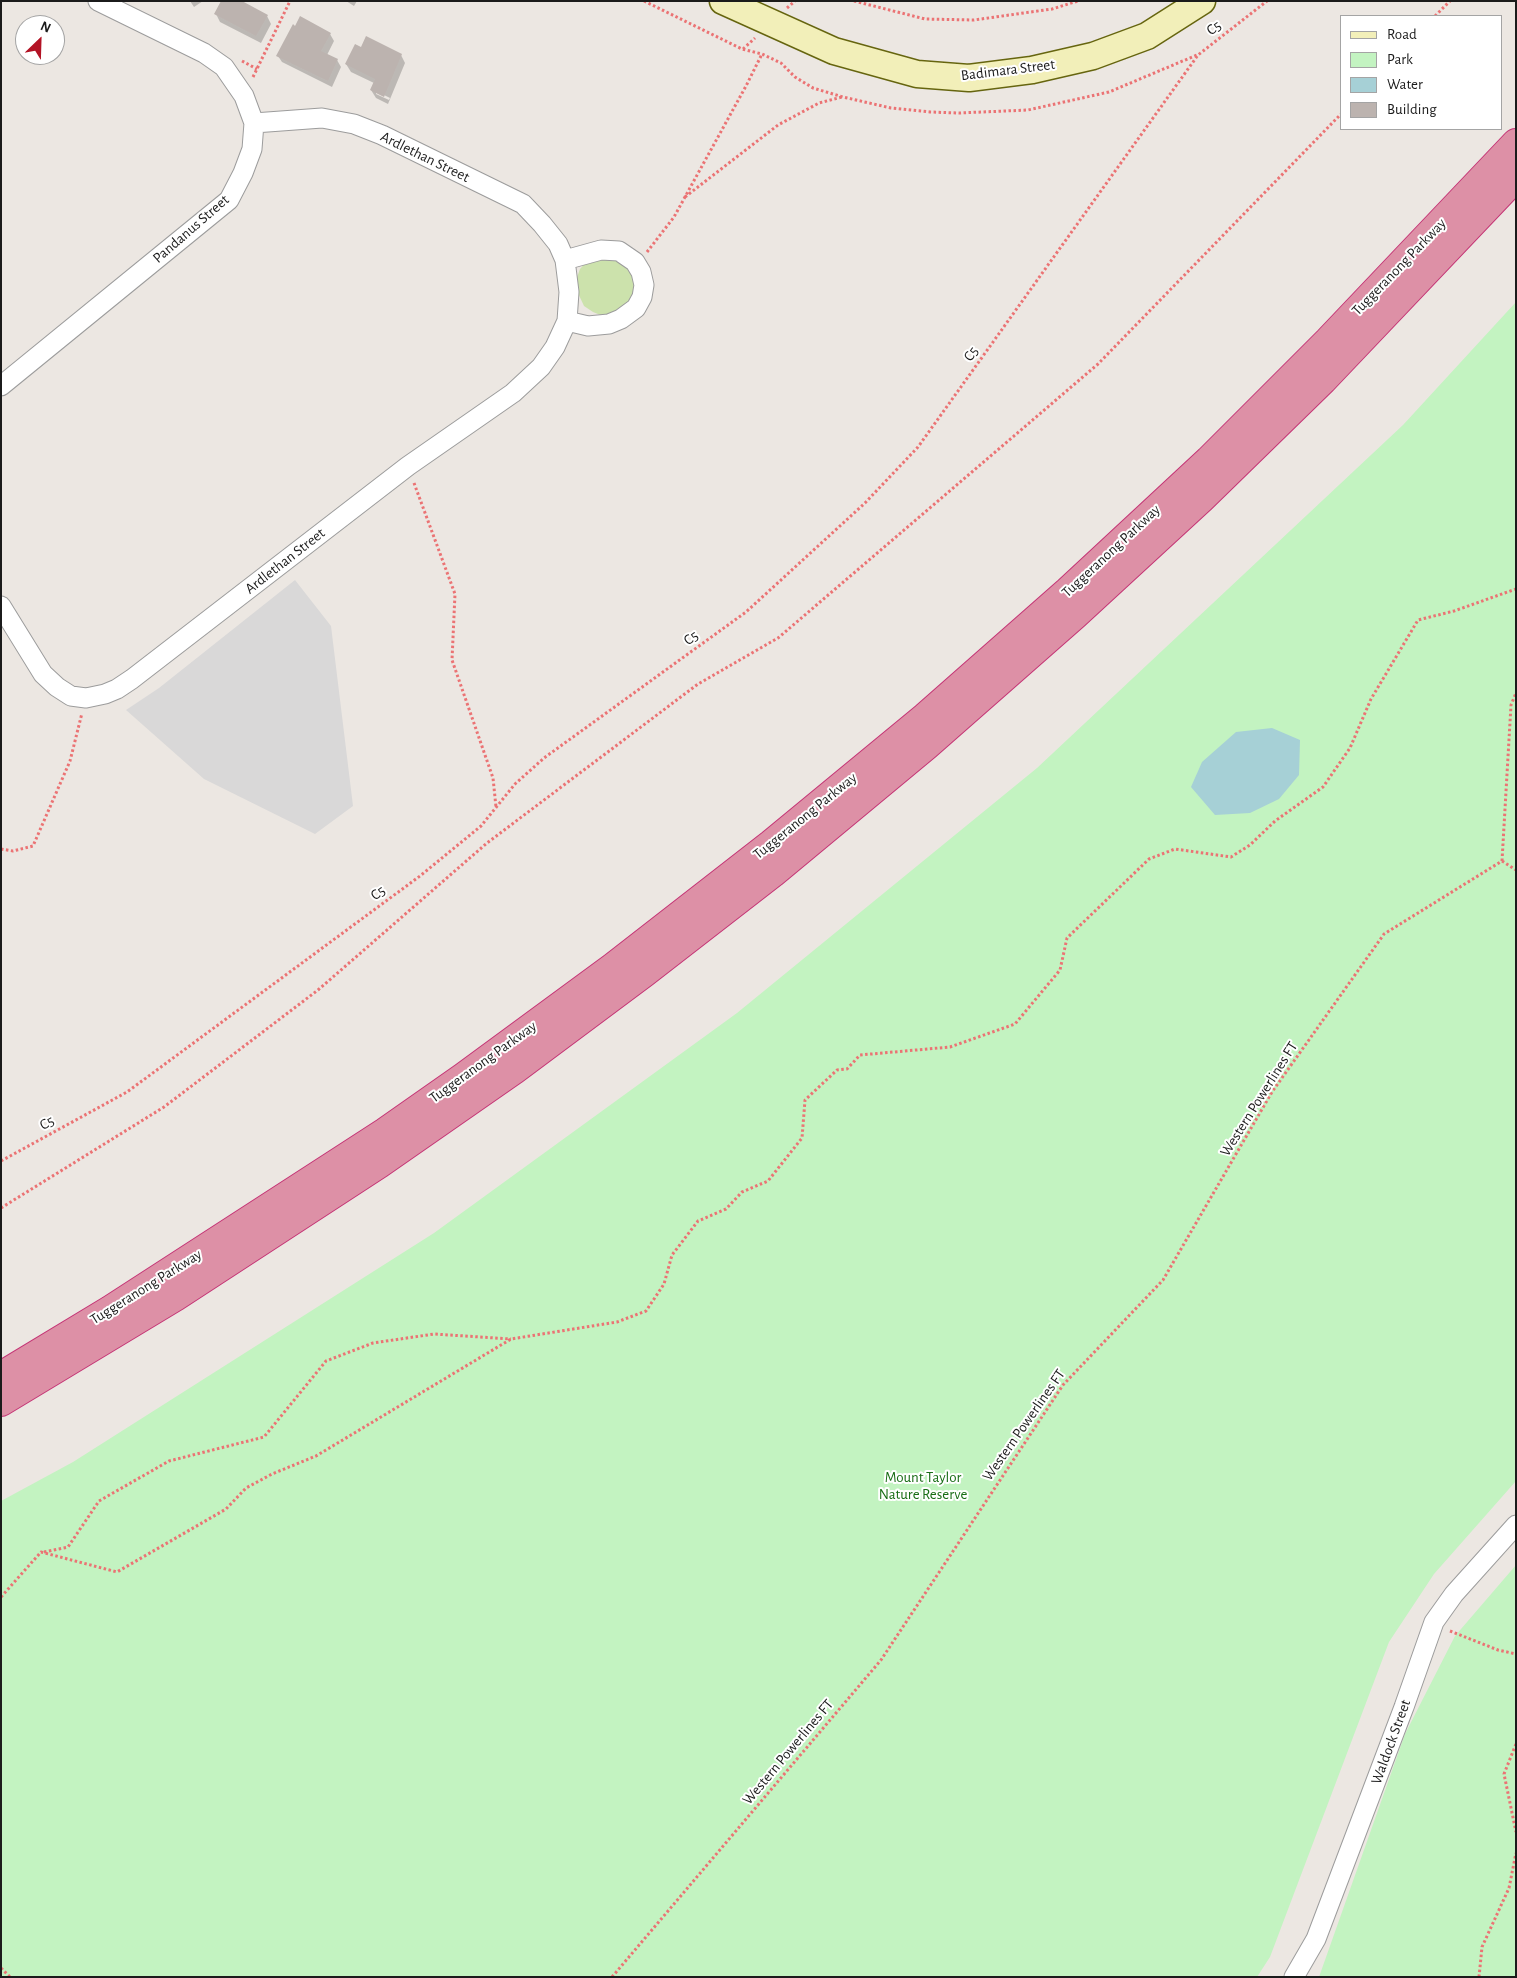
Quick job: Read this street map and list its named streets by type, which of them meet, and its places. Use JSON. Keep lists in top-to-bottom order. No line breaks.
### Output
{"streets":{"highway":["Tuggeranong Parkway"],"main road":["Badimara Street"],"street":["Ardlethan Street","Pandanus Street","Waldock Street"],"path":["C5","Western Powerlines FT"]},"crossings":[["Ardlethan Street","Pandanus Street"]],"parks":["Mount Taylor Nature Reserve"],"legend":["Road","Park","Water","Building"],"north":"top right"}
